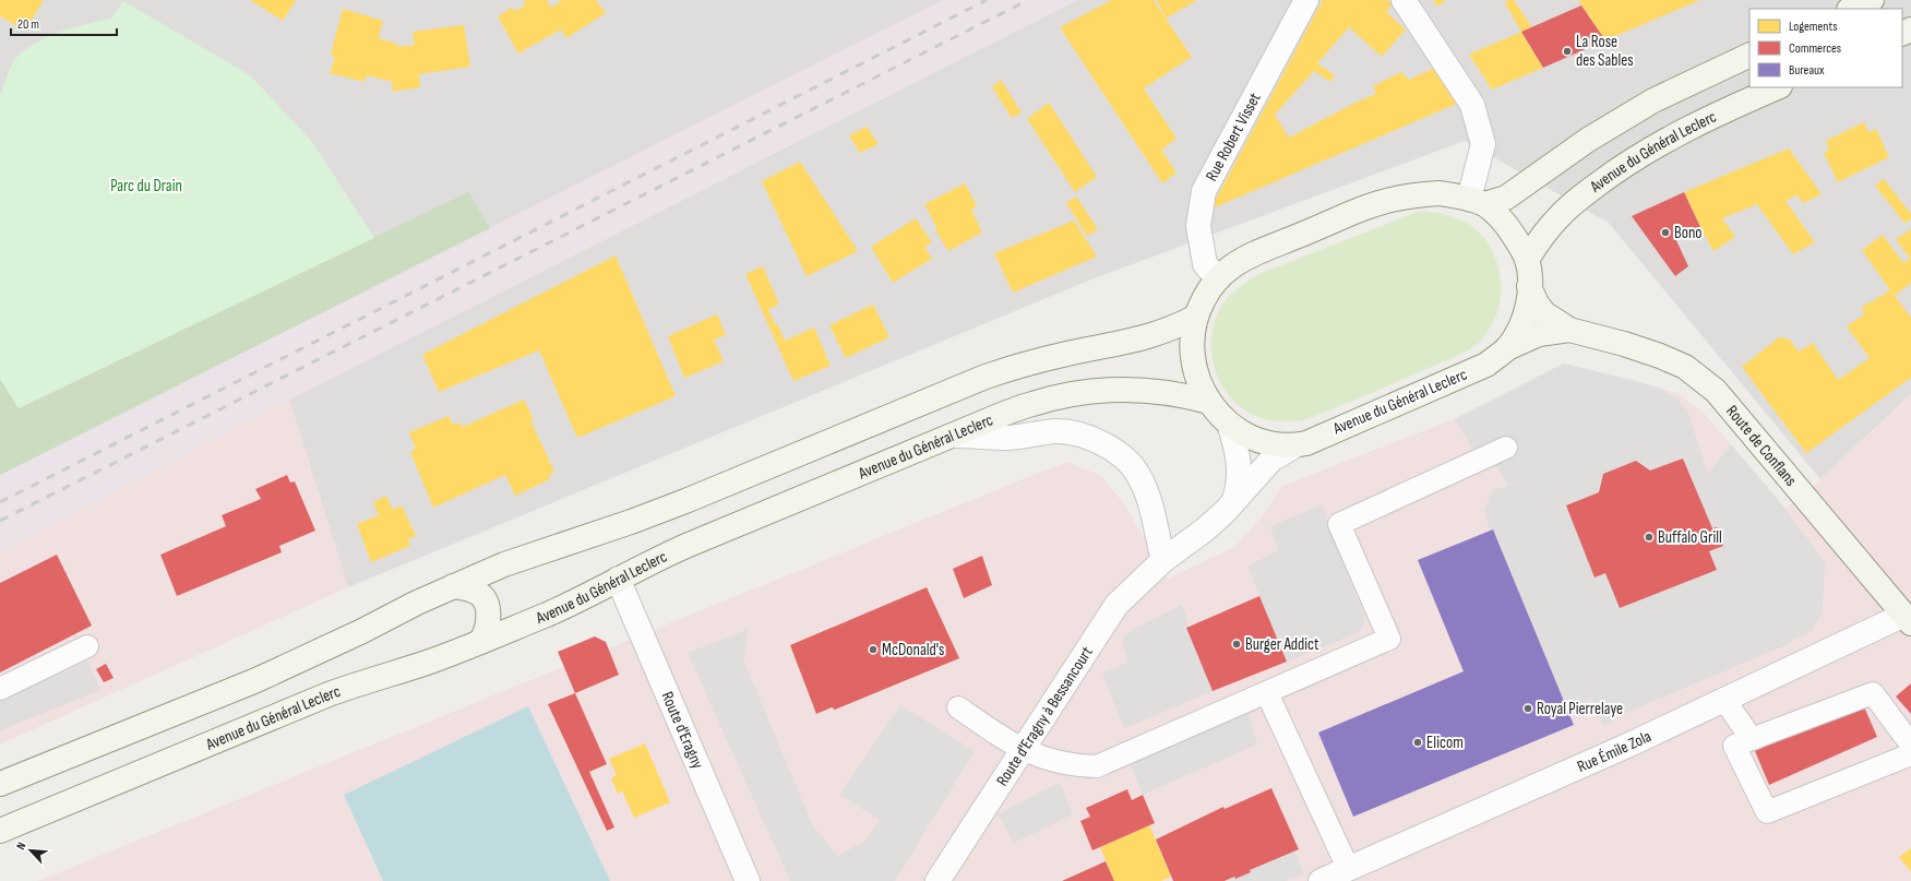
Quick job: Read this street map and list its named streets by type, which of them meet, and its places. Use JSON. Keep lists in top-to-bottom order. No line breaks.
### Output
{"streets":{"main road":["Avenue du Général Leclerc","Route de Conflans"],"street":["Rue Robert Visset","Route d'Eragny à Bessancourt","Route d'Eragny","Rue Émile Zola"]},"crossings":[["Rue Robert Visset","Avenue du Général Leclerc"],["Avenue du Général Leclerc","Route de Conflans"],["Avenue du Général Leclerc","Route d'Eragny à Bessancourt"],["Avenue du Général Leclerc","Route d'Eragny"],["Route de Conflans","Rue Émile Zola"]],"parks":["Parc du Drain"],"places":["La Rose des Sables","Bono","Buffalo Grill","Burger Addict","McDonald's","Royal Pierrelaye","Elicom"],"legend":["Logements","Commerces","Bureaux"],"scale_bar":"20 m","north":"top left"}
